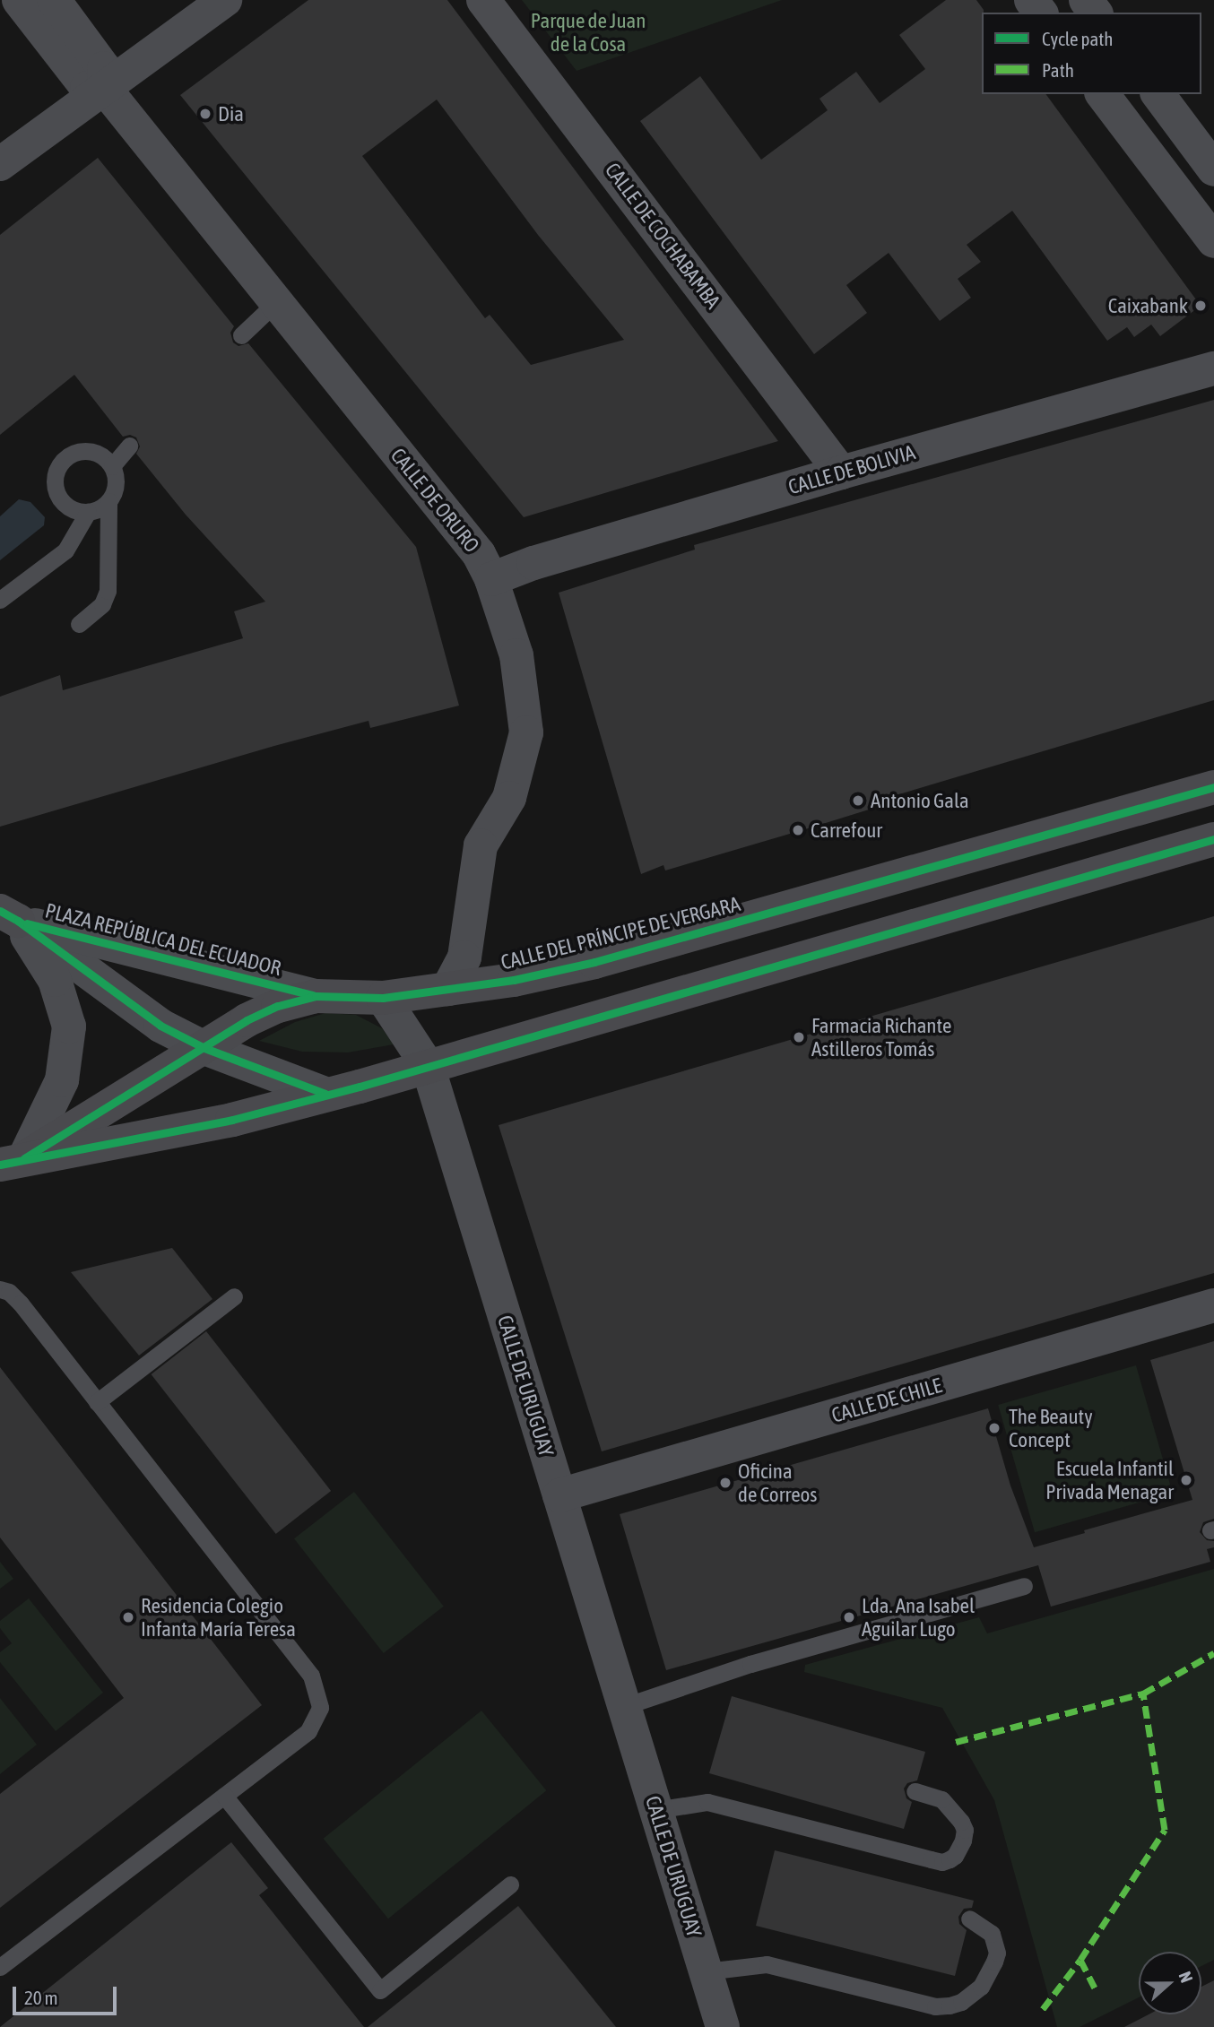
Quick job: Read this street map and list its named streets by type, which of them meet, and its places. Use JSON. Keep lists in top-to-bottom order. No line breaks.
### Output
{"streets":{"main road":["CALLE DEL PRÍNCIPE DE VERGARA"],"street":["CALLE DE COCHABAMBA","CALLE DE BOLIVIA","CALLE DE ORURO","PLAZA REPÚBLICA DEL ECUADOR","CALLE DE URUGUAY","CALLE DE CHILE"]},"crossings":[["CALLE DE COCHABAMBA","CALLE DE BOLIVIA"],["CALLE DE BOLIVIA","CALLE DE ORURO"],["CALLE DE ORURO","CALLE DEL PRÍNCIPE DE VERGARA"],["CALLE DEL PRÍNCIPE DE VERGARA","PLAZA REPÚBLICA DEL ECUADOR"],["CALLE DE URUGUAY","CALLE DE CHILE"]],"parks":["Parque de Juan de la Cosa"],"places":["Dia","Caixabank","Antonio Gala","Carrefour","Farmacia Richante Astilleros Tomás","The Beauty Concept","Escuela Infantil Privada Menagar","Oficina de Correos","Residencia Colegio Infanta María Teresa","Lda. Ana Isabel Aguilar Lugo"],"legend":["Cycle path","Path"],"scale_bar":"20 m","north":"right"}
